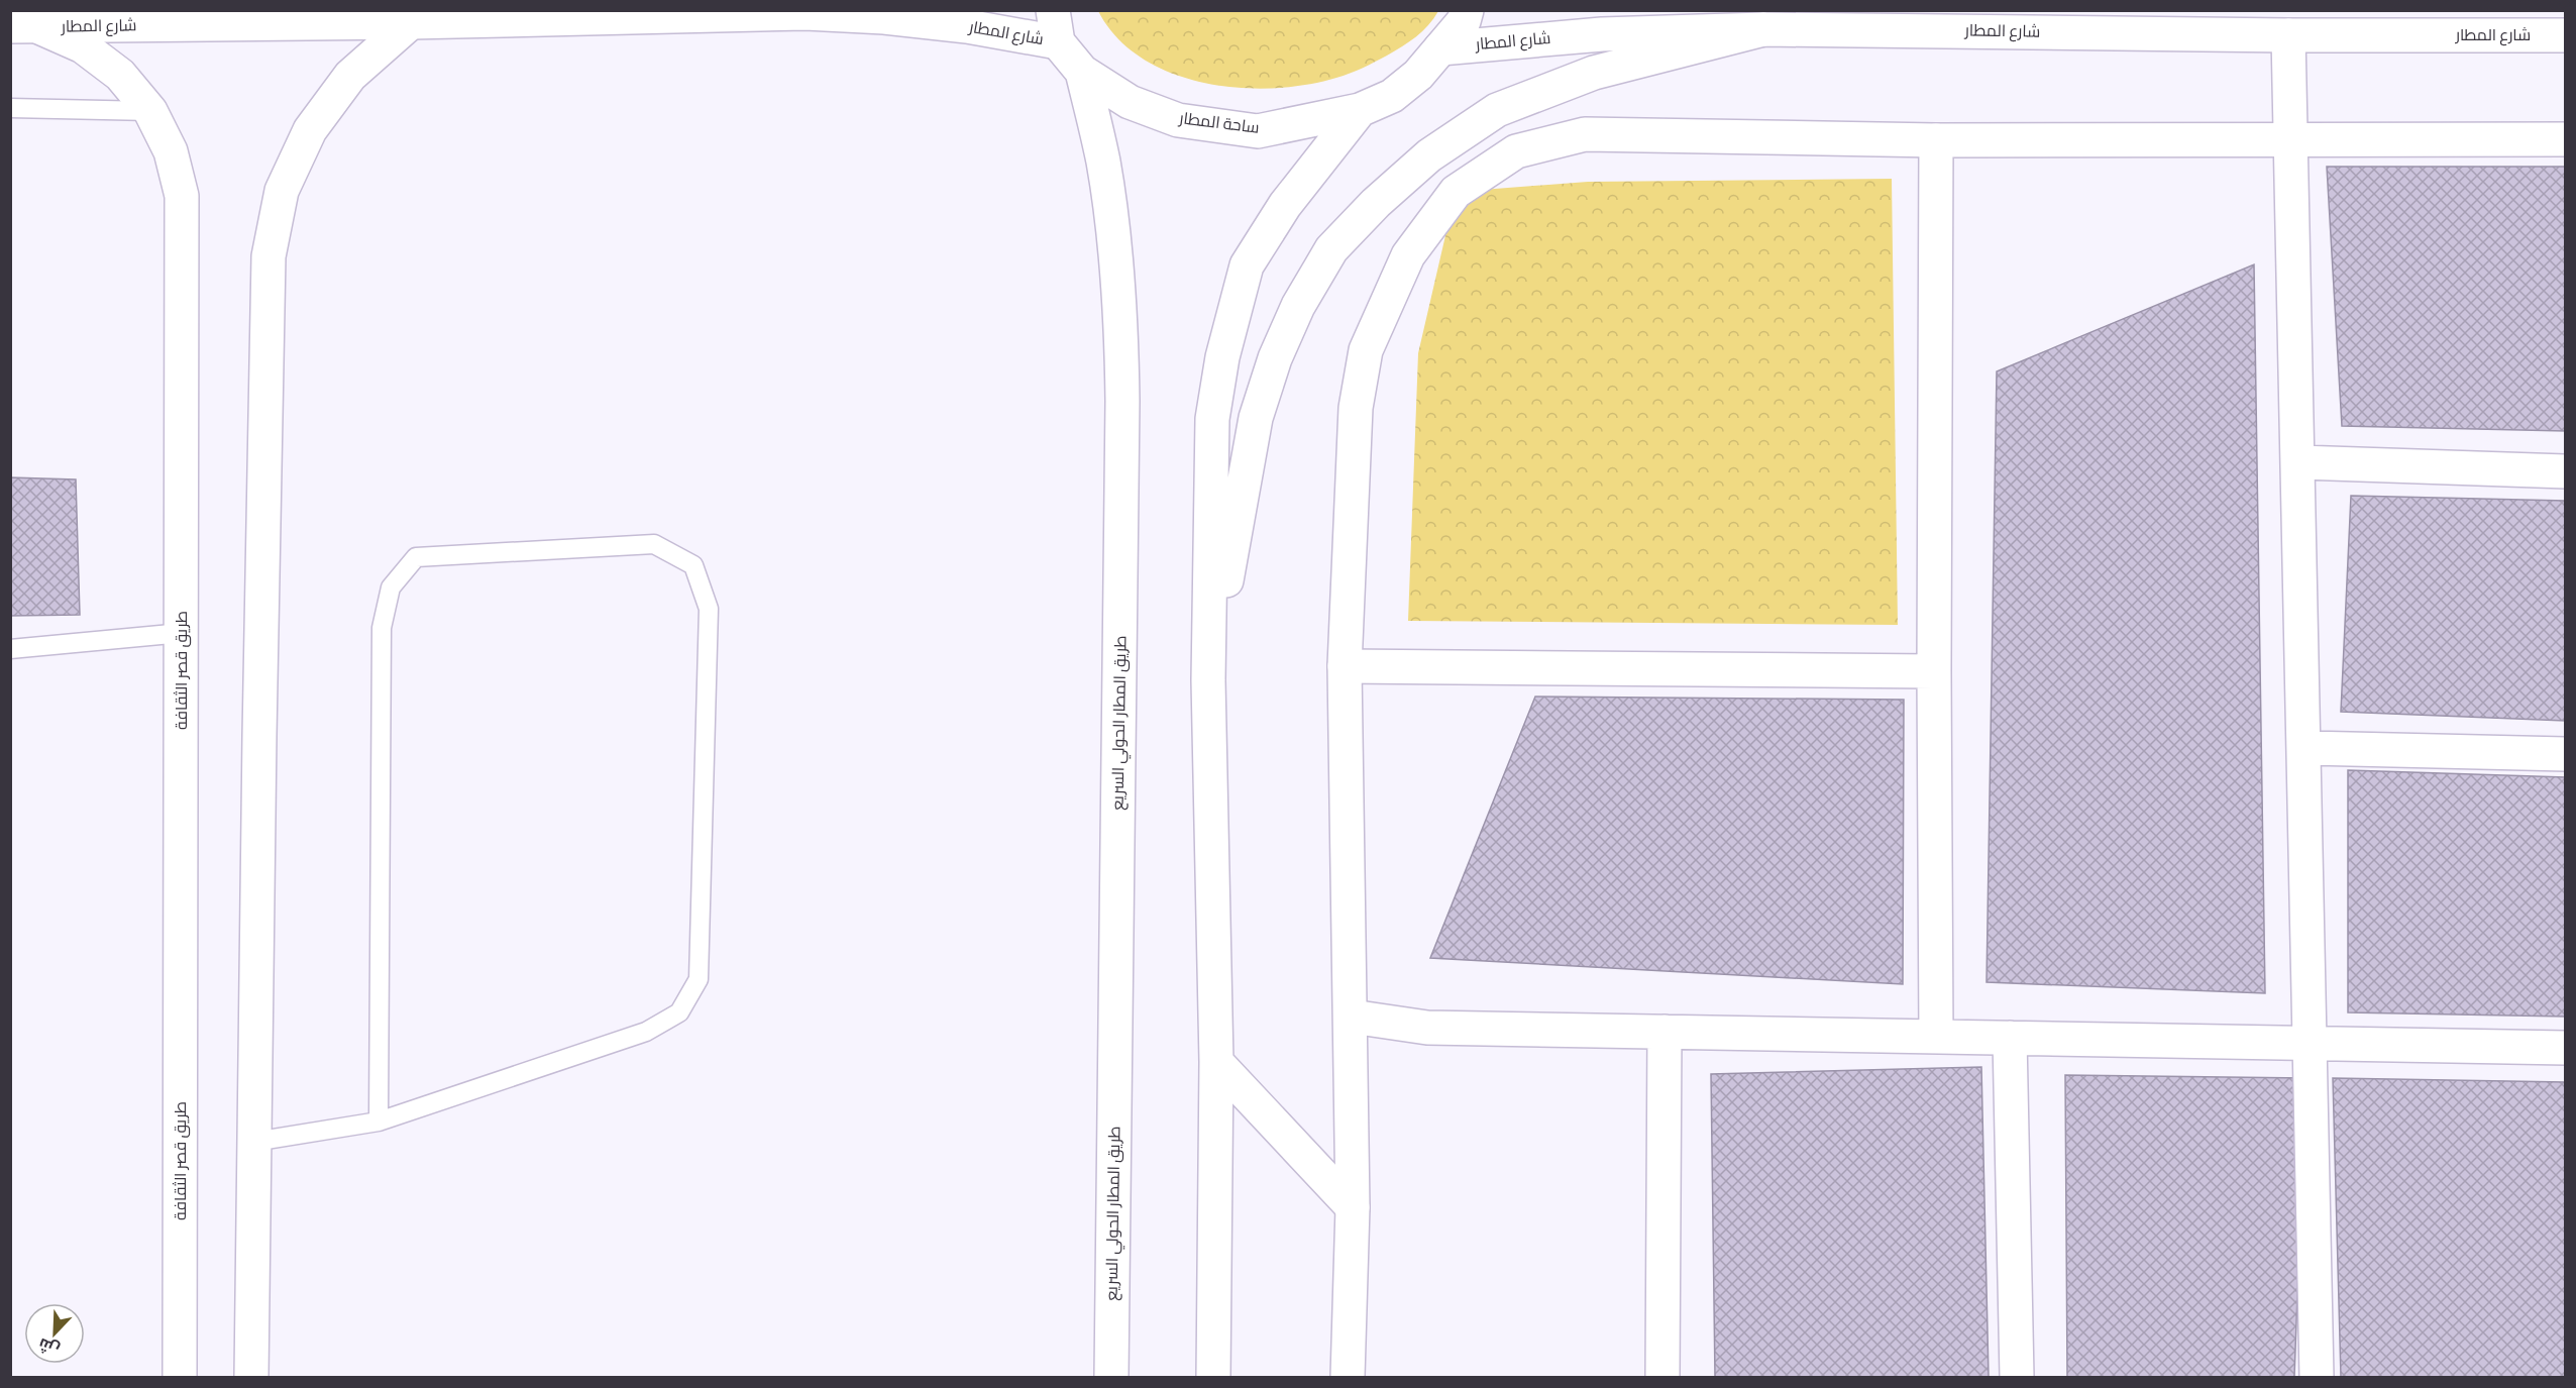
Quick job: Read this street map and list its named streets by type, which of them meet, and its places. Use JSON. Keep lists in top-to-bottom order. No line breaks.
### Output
{"streets":{"main road":["شارع المطار","ساحة المطار","طريق قصر الثقافة","طريق المطار الحولي السريع"]},"crossings":[["شارع المطار","ساحة المطار"],["شارع المطار","طريق قصر الثقافة"],["ساحة المطار","طريق المطار الحولي السريع"]],"north":"bottom left"}
